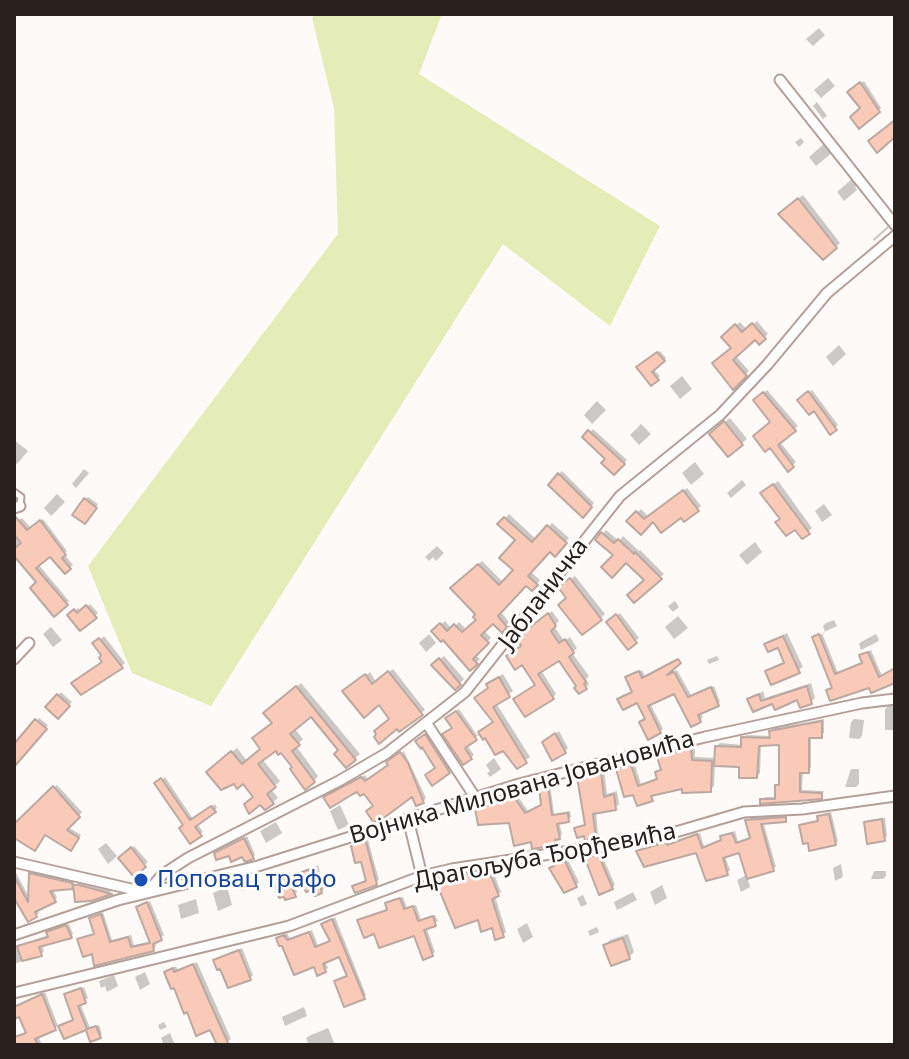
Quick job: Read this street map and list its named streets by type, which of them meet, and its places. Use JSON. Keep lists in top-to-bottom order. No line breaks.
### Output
{"streets":{"street":["Јабланичка","Војника Милована Јовановића","Драгољуба Ђорђевића"]},"crossings":[["Јабланичка","Војника Милована Јовановића"]],"places":["Поповац трафо"]}
